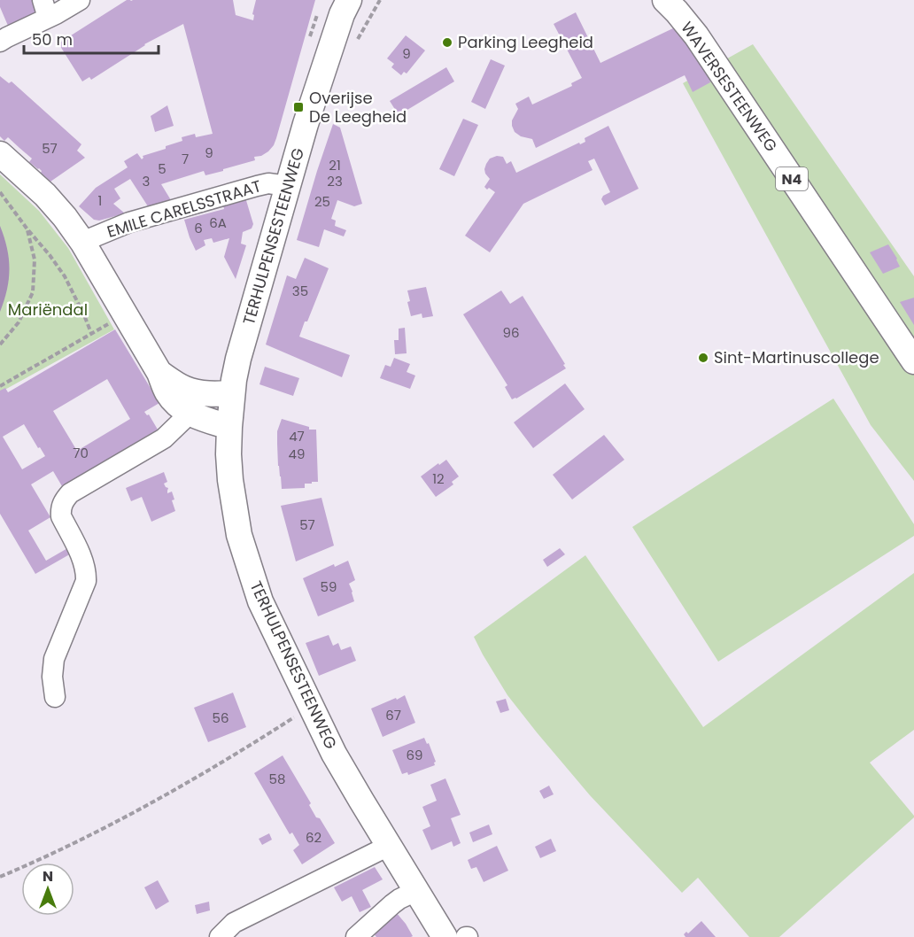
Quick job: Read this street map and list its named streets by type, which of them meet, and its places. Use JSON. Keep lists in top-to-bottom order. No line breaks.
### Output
{"streets":{"main road":["WAVERSESTEENWEG","N4","TERHULPENSESTEENWEG"],"street":["EMILE CARELSSTRAAT"]},"crossings":[["EMILE CARELSSTRAAT","TERHULPENSESTEENWEG"]],"parks":["Mariëndal"],"places":{"other":["Parking Leegheid","Sint-Martinuscollege"],"transit":["Overijse De Leegheid"]},"house_numbers":["9","57","9","7","21","5","3","23","1","25","6A","6","35","96","47","70","49","12","57","59","67","56","69","58","62"],"scale_bar":"50 m","north":"top"}
